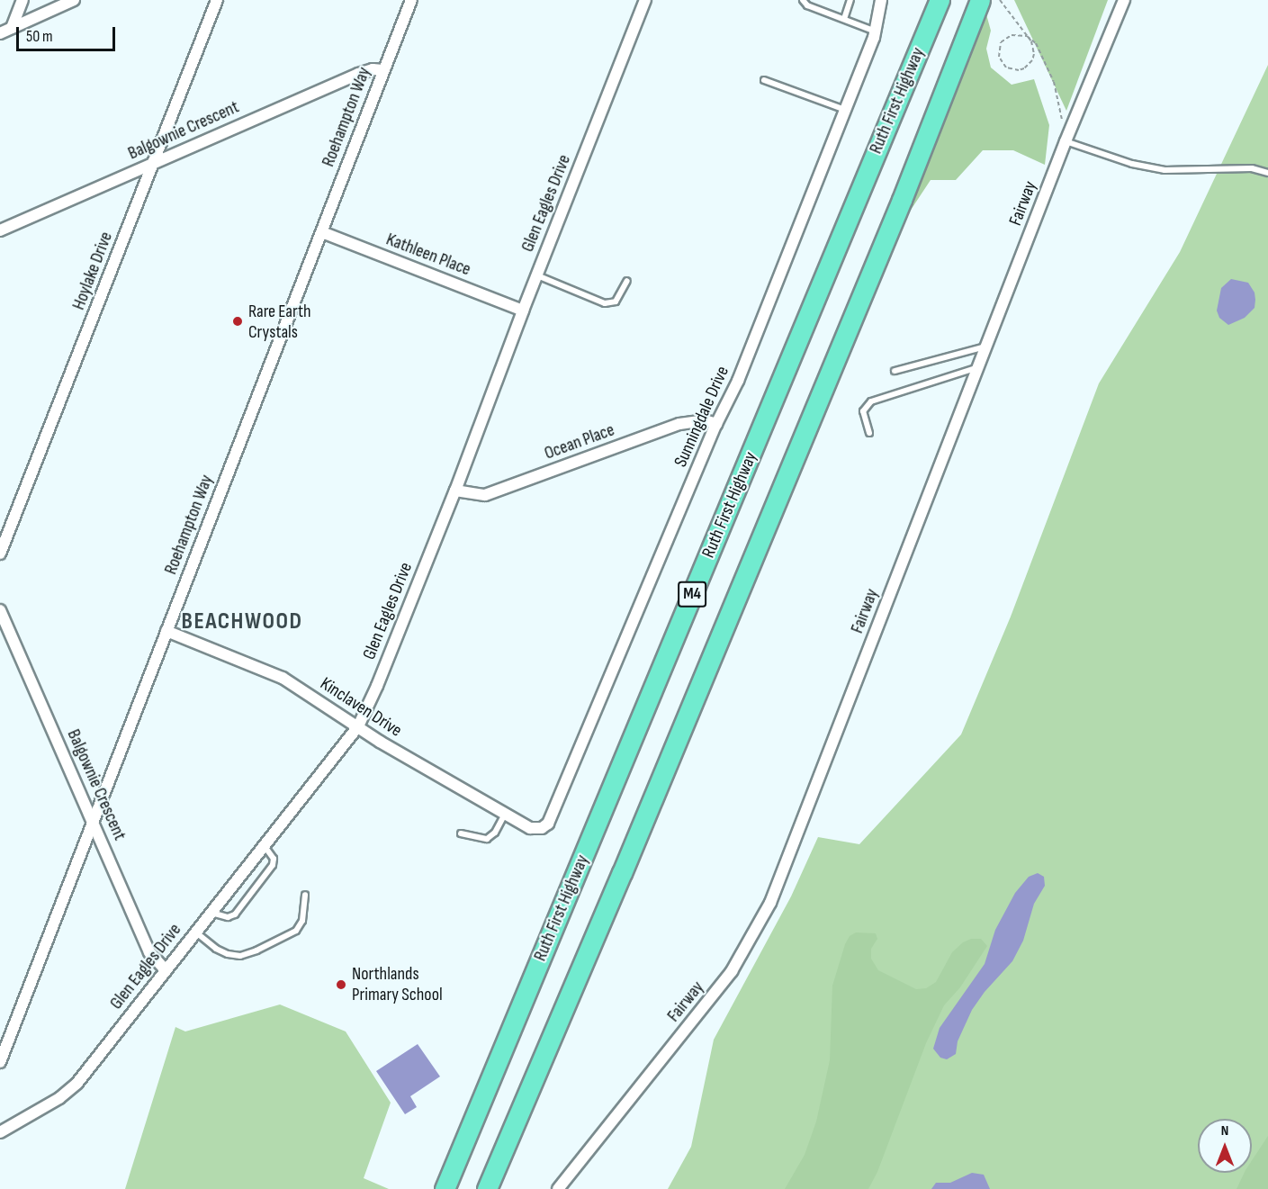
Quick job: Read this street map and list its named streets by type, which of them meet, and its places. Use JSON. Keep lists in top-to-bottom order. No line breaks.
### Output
{"streets":{"highway":["Ruth First Highway","M4"],"street":["Roehampton Way","Balgownie Crescent","Glen Eagles Drive","Fairway","Kathleen Place","Hoylake Drive","Sunningdale Drive","Ocean Place","Kinclaven Drive"]},"crossings":[["Roehampton Way","Balgownie Crescent"],["Roehampton Way","Kathleen Place"],["Roehampton Way","Kinclaven Drive"],["Balgownie Crescent","Glen Eagles Drive"],["Balgownie Crescent","Hoylake Drive"],["Glen Eagles Drive","Kathleen Place"],["Glen Eagles Drive","Ocean Place"],["Glen Eagles Drive","Kinclaven Drive"],["Sunningdale Drive","Ocean Place"],["Sunningdale Drive","Kinclaven Drive"]],"districts":["BEACHWOOD"],"places":["Rare Earth Crystals","Northlands Primary School"],"scale_bar":"50 m","north":"top"}
